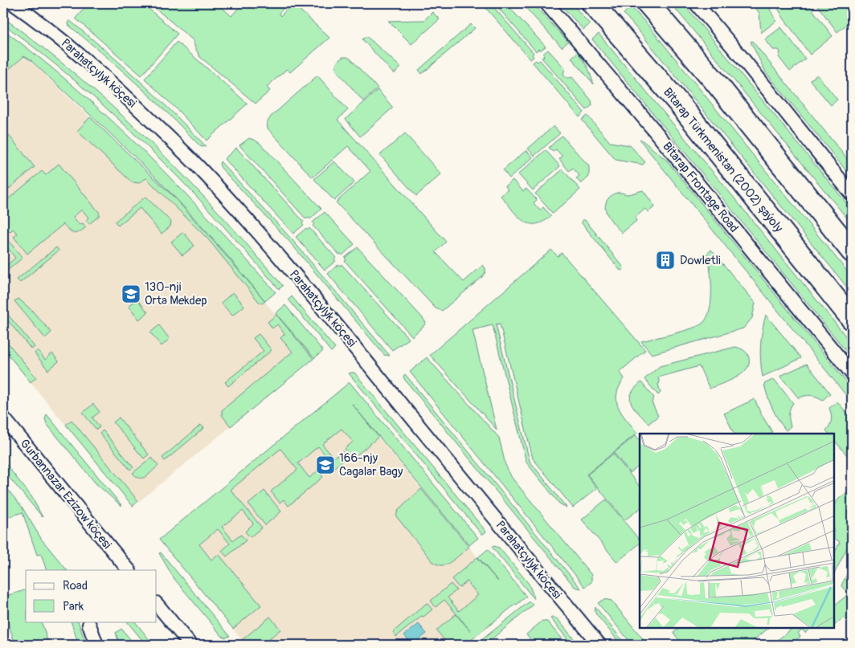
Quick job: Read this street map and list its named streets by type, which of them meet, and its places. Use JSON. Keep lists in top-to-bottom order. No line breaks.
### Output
{"streets":{"main road":["Bitarap Türkmenistan (2002) şaýoly"],"street":["Parahatçylyk köçesi","Bitarap Frontage Road","Gurbannazar Ezizow köçesi"]},"places":{"building":["Dowletli"],"school or university":["130-nji Orta Mekdep","166-njy Cagalar Bagy"]},"legend":["Road","Park"]}
